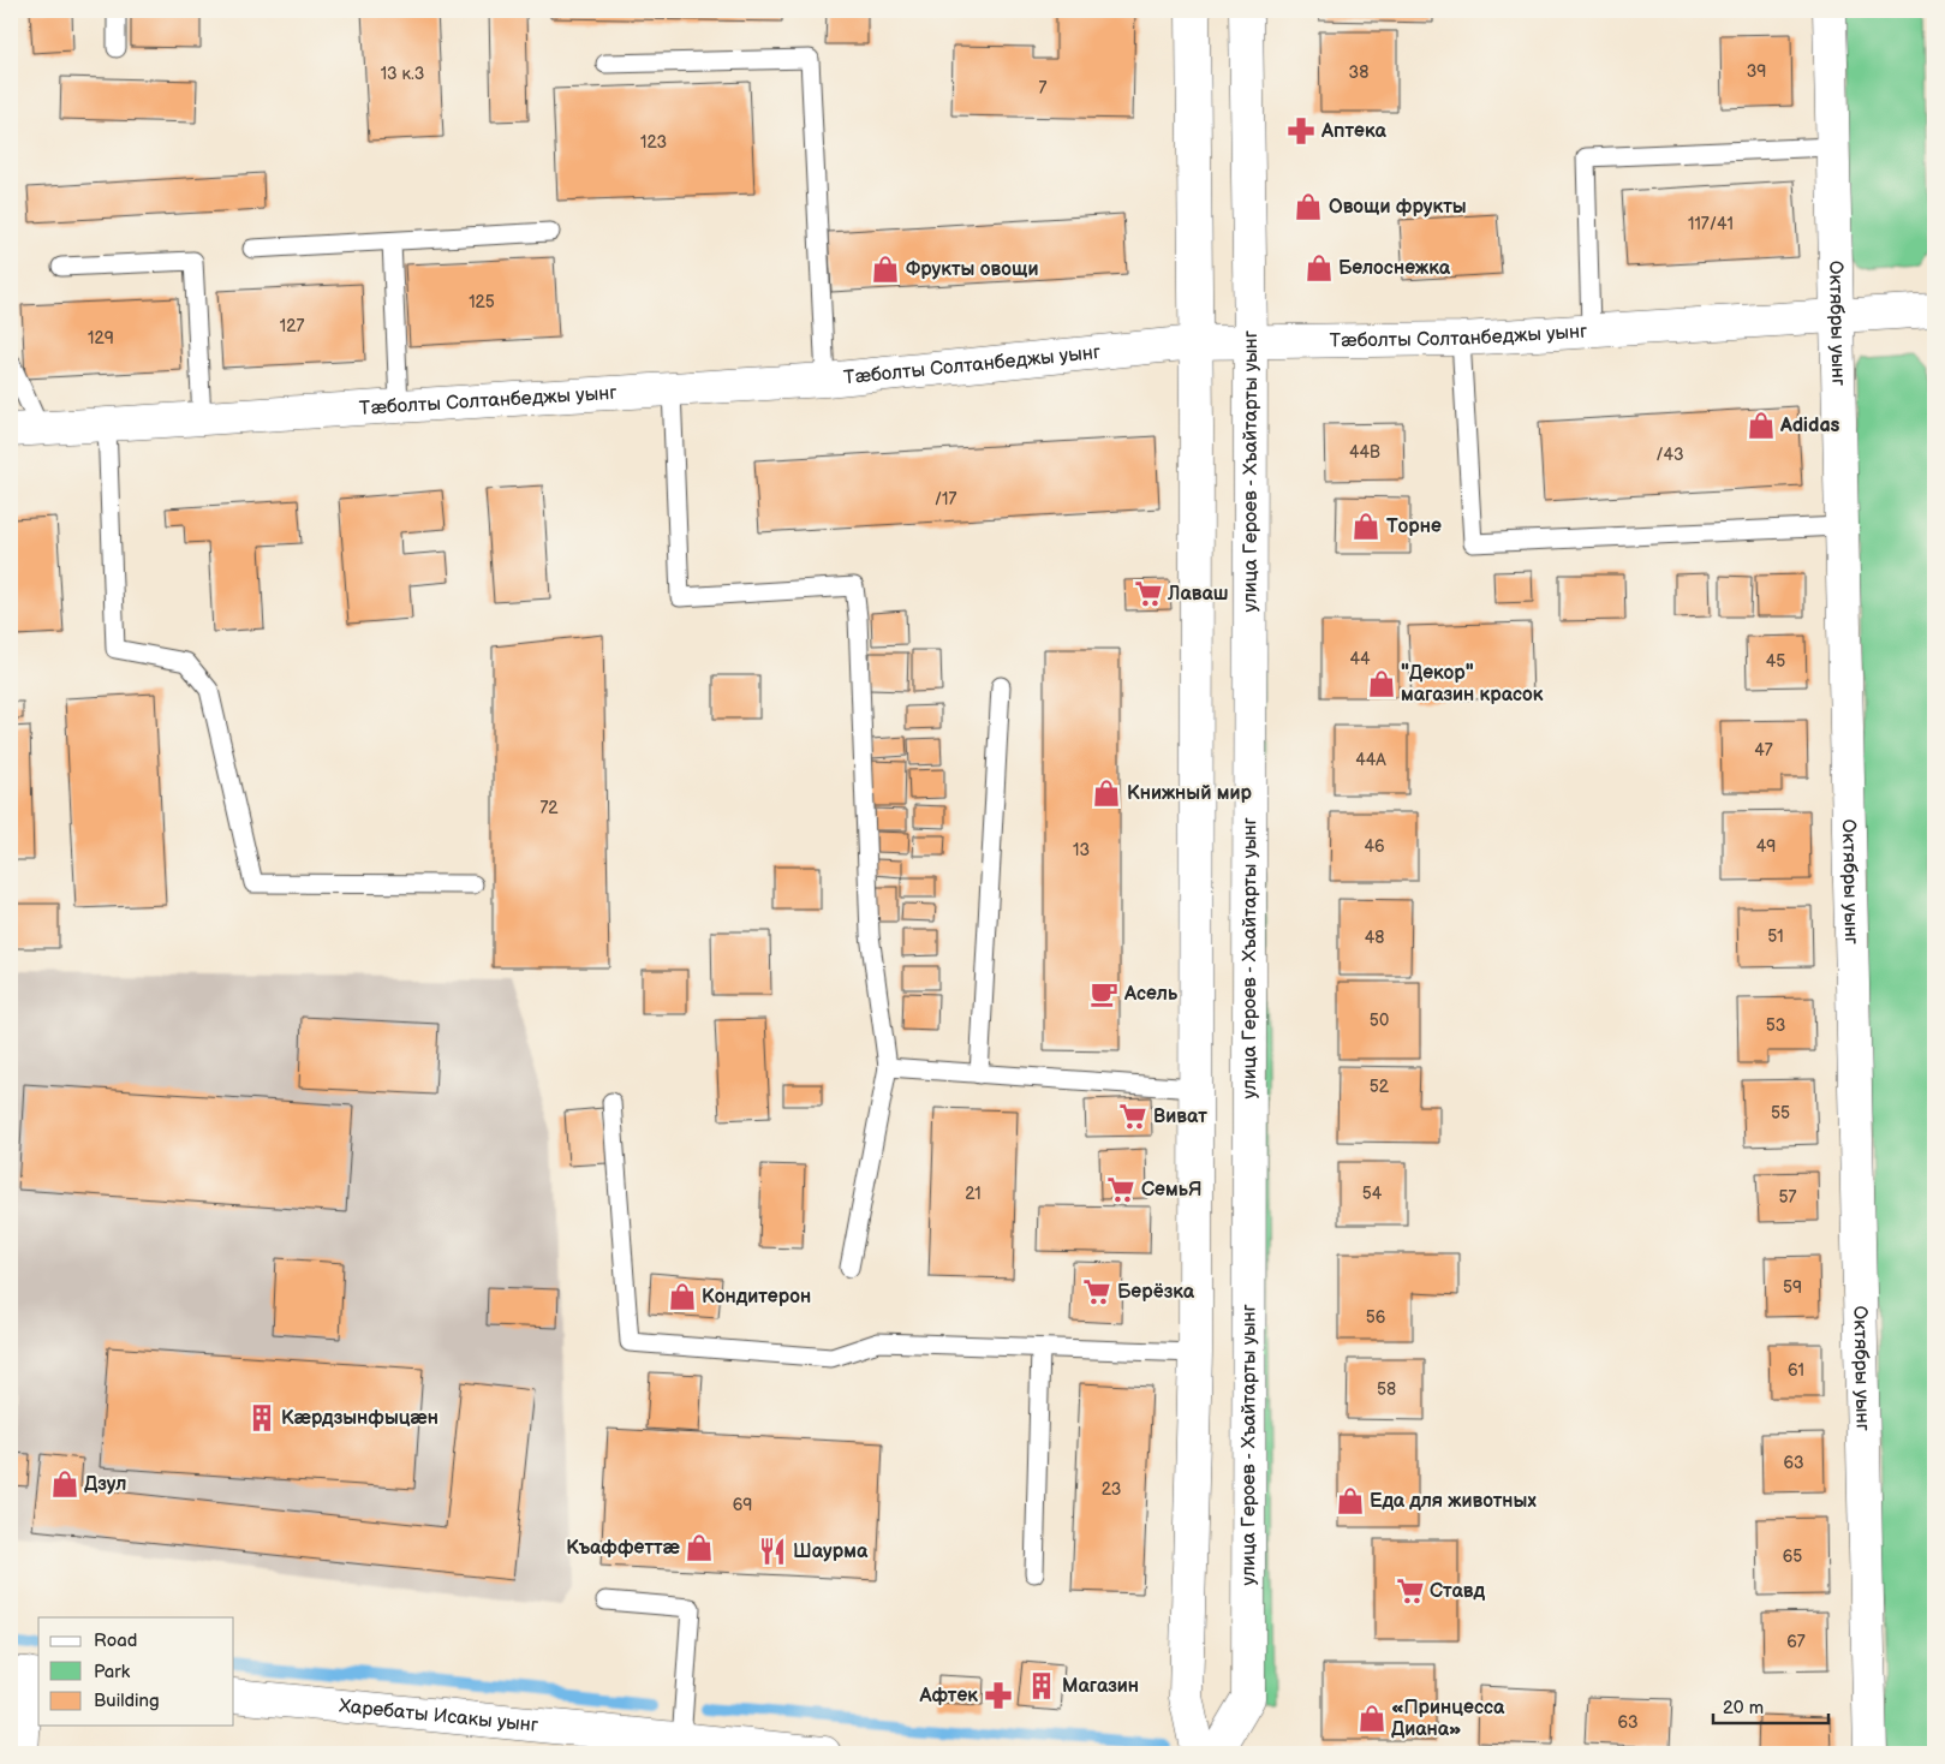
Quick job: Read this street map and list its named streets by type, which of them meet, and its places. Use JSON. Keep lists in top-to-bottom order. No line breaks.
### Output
{"streets":{"street":["Октябры уынг","Тæболты Солтанбеджы уынг","улица Героев - Хъайтарты уынг","Харебаты Исакы уынг"]},"crossings":[["Октябры уынг","Тæболты Солтанбеджы уынг"],["Тæболты Солтанбеджы уынг","улица Героев - Хъайтарты уынг"]],"places":{"pharmacy":["Аптека","Афтек"],"shop":["Овощи фрукты","Белоснежка","Фрукты овощи","Adidas","Торне","\"Декор\" магазин красок","Книжный мир","Кондитерон","Дзул","Еда для животных","Къаффеттæ","«Принцесса Диана»"],"supermarket":["Лаваш","Виват","СемьЯ","Берёзка","Ставд"],"cafe":["Асель"],"building":["Кæрдзынфыцæн","Магазин"],"restaurant":["Шаурма"]},"house_numbers":["39","38","13 к.3","7","123","117/41","125","127","129","44В","/43","/17","44","45","47","44А","72","46","49","13","51","48","50","53","52","55","21","54","57","59","56","61","58","63","23","69","65","67","63"],"legend":["Road","Park","Building"],"scale_bar":"20 m"}
